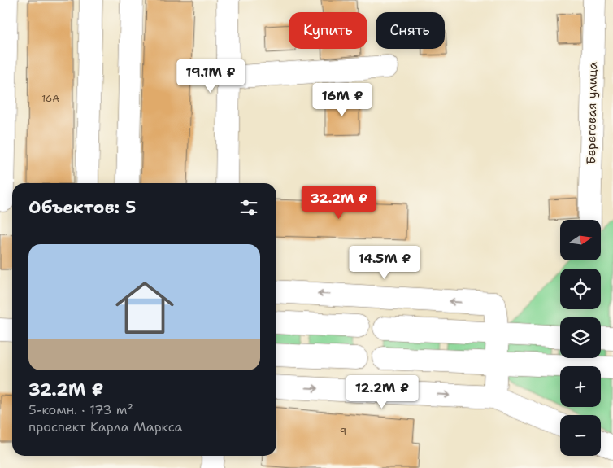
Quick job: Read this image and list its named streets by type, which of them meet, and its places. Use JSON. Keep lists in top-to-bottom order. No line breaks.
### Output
{"streets":{"street":["Береговая улица"]},"house_numbers":["16А","9"],"north":"right","page":{"chip":["Купить","Снять"],"price":["19.1M ₽","16M ₽","32.2M ₽","14.5M ₽","12.2M ₽"],"heading":"Объектов: 5","map_buttons":["+","−"],"list":[{"name":"32.2M ₽","note":"5-комн. · 173 m² · проспект Карла Маркса"}]}}
